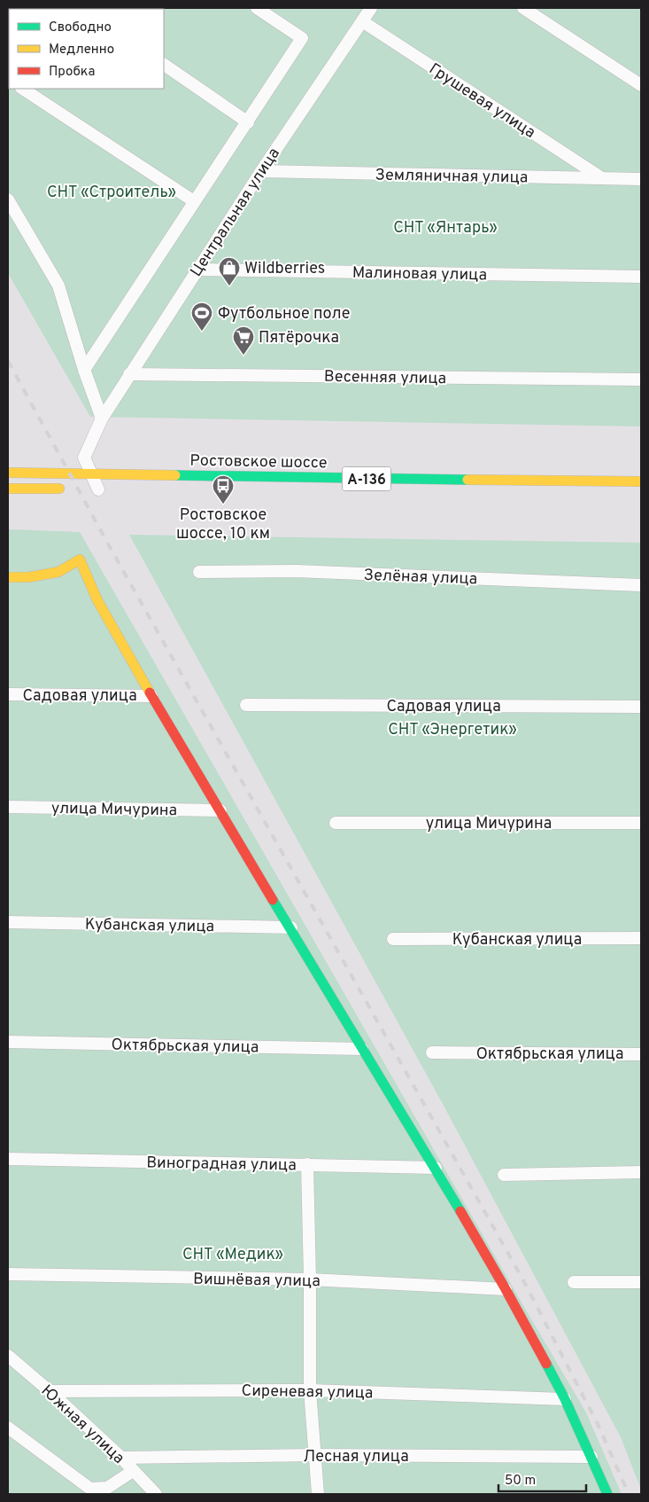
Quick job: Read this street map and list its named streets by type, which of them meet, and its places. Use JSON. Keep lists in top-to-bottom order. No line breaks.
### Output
{"streets":{"main road":["Ростовское шоссе","А-136"],"street":["Грушевая улица","Земляничная улица","Центральная улица","Малиновая улица","Весенняя улица","Зелёная улица","Садовая улица","улица Мичурина","Кубанская улица","Октябрьская улица","Виноградная улица","Вишнёвая улица","Сиреневая улица","Южная улица","Лесная улица"]},"crossings":[["Грушевая улица","Земляничная улица"],["Грушевая улица","Центральная улица"],["Земляничная улица","Центральная улица"],["Центральная улица","Малиновая улица"],["Центральная улица","Весенняя улица"],["Центральная улица","Ростовское шоссе"],["Сиреневая улица","Южная улица"],["Южная улица","Лесная улица"]],"parks":["СНТ «Строитель»","СНТ «Янтарь»","СНТ «Энергетик»","СНТ «Медик»"],"places":{"shop":["Wildberries"],"sports":["Футбольное поле"],"supermarket":["Пятёрочка"],"bus stop":["Ростовское шоссе, 10 км"]},"legend":["Свободно","Медленно","Пробка"],"scale_bar":"50 m"}
